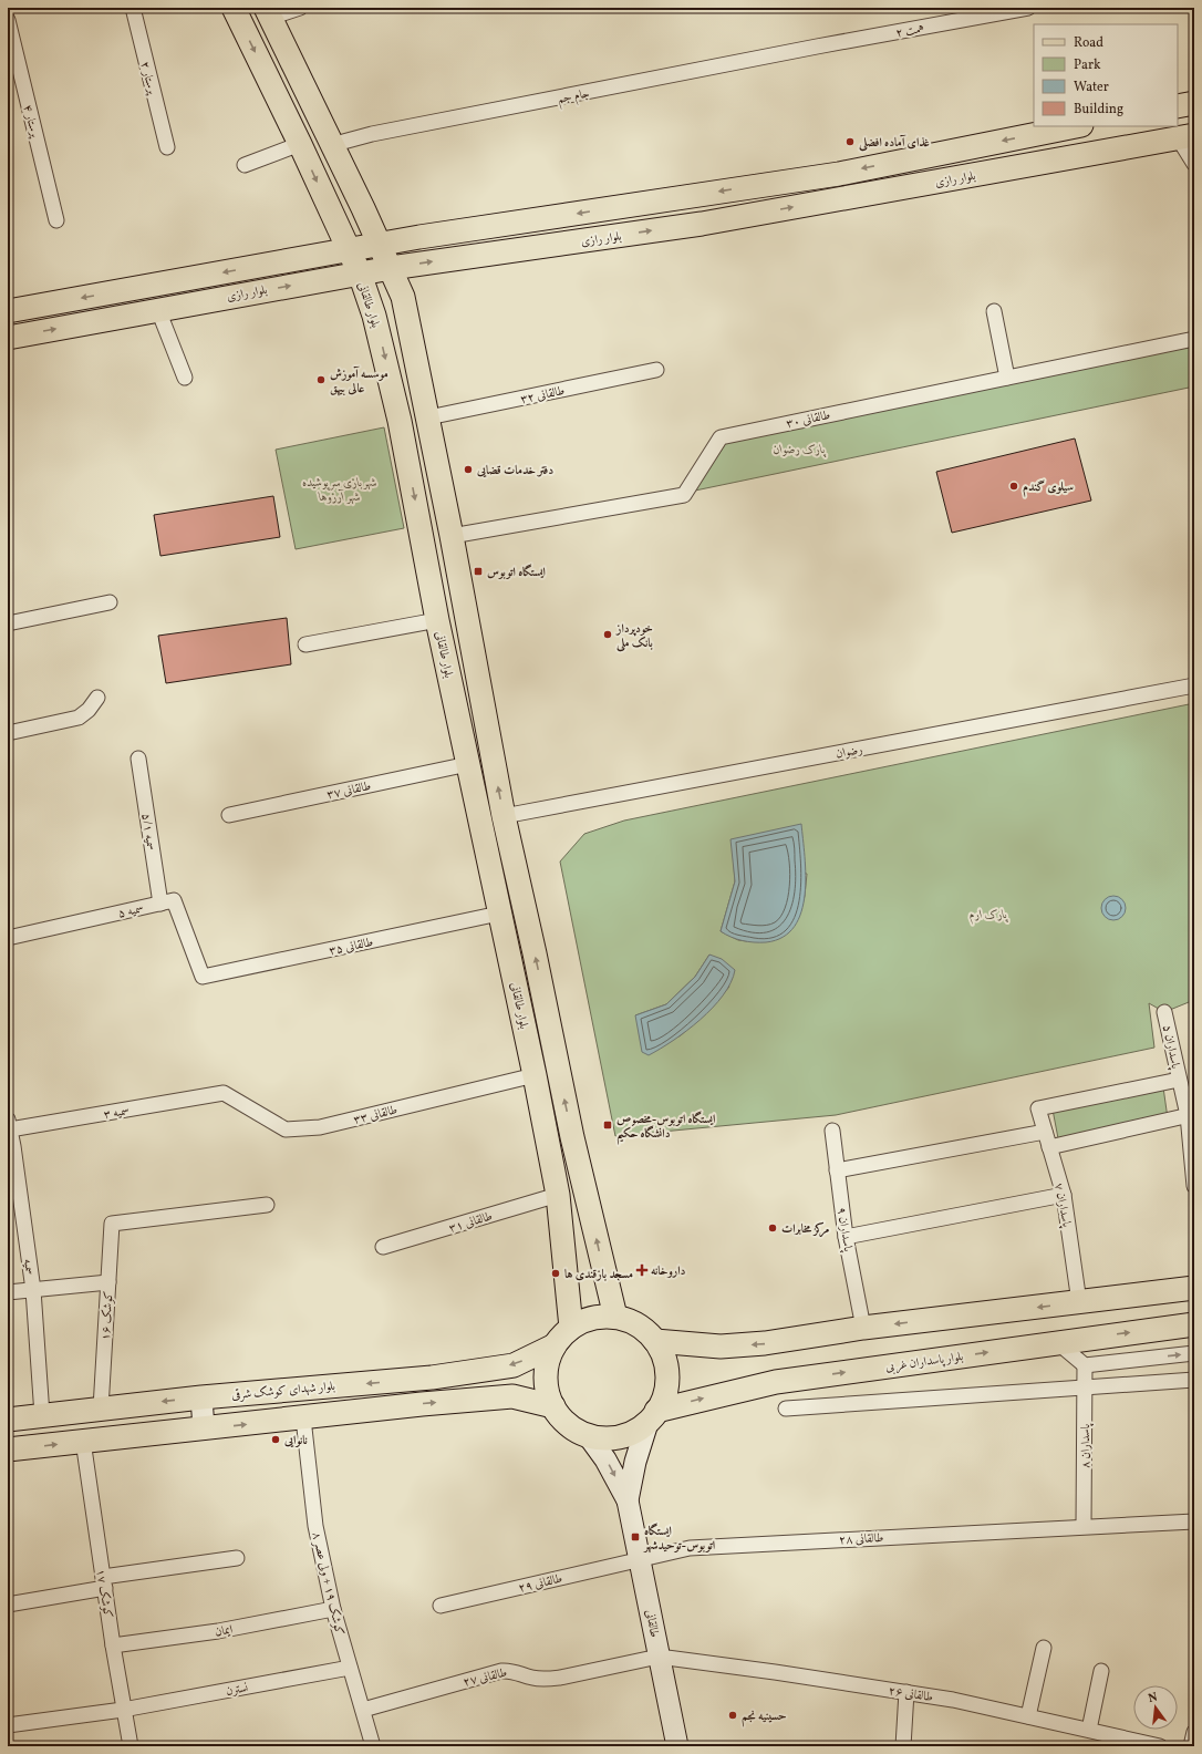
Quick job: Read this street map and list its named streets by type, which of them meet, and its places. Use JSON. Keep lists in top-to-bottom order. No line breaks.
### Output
{"streets":{"main road":["بلوار رازی","بلوار طالقانی","بلوار پاسداران غربی","بلوار شهدای کوشک شرقی","طالقانی"],"street":["همت ۲","پرستار ۲","جام جم","پرستار ۴","طالقانی ۳۲","طالقانی ۳۰","رضوان","طالقانی ۳۷","سمیه ۵/۱","سمیه ۵","طالقانی ۳۵","پاسداران ۵","سمیه ۳","طالقانی ۳۳","پاسداران ۷","طالقانی ۳۱","پاسداران ۹","سمیه","کوشک ۱۶","پاسداران ۸","طالقانی ۲۸","طالقانی ۲۹","کوشک ۱۹ + ولی عصر ۸","کوشک ۱۷","ایمان","طالقانی ۲۷","نسترن","طالقانی ۲۶"]},"crossings":[["همت ۲","جام جم"],["جام جم","بلوار طالقانی"],["بلوار رازی","بلوار طالقانی"],["بلوار طالقانی","طالقانی ۳۲"],["بلوار طالقانی","طالقانی ۳۰"],["بلوار طالقانی","رضوان"],["بلوار طالقانی","طالقانی ۳۷"],["بلوار طالقانی","طالقانی ۳۵"],["بلوار طالقانی","طالقانی ۳۳"],["بلوار طالقانی","طالقانی ۳۱"],["بلوار طالقانی","بلوار پاسداران غربی"],["بلوار طالقانی","بلوار شهدای کوشک شرقی"],["سمیه ۵/۱","سمیه ۵"],["سمیه ۵","طالقانی ۳۵"],["پاسداران ۵","پاسداران ۷"],["سمیه ۳","طالقانی ۳۳"],["سمیه ۳","سمیه"],["سمیه","بلوار شهدای کوشک شرقی"],["کوشک ۱۶","بلوار شهدای کوشک شرقی"],["بلوار پاسداران غربی","بلوار شهدای کوشک شرقی"],["پاسداران ۸","طالقانی ۲۸"],["طالقانی ۲۸","طالقانی ۲۹"],["طالقانی ۲۸","طالقانی"],["طالقانی ۲۹","طالقانی"],["کوشک ۱۹ + ولی عصر ۸","ایمان"],["کوشک ۱۹ + ولی عصر ۸","طالقانی ۲۷"],["کوشک ۱۹ + ولی عصر ۸","نسترن"],["کوشک ۱۷","ایمان"],["کوشک ۱۷","نسترن"],["طالقانی","طالقانی ۲۷"],["طالقانی","طالقانی ۲۶"],["طالقانی ۲۷","طالقانی ۲۶"]],"parks":["پارک رضوان","شهربازی سرپوشیده شهر آرزوها","پارک ارم"],"places":{"other":["غذای آماده افضلی","موسسه آموزش عالی بیهق","دفتر خدمات قضایی","سیلوی گندم","خودپرداز بانک ملی","مرکز مخابرات","مسجد بازقندی ها","نانوایی","حسینیه نجم"],"transit":["ایستگاه اتوبوس","ایستگاه اتوبوس-مخصوص دانشگاه حکیم","ایستگاه اتوبوس-توحیدشهر"],"health":["داروخانه"]},"legend":["Road","Park","Water","Building"],"north":"top"}
